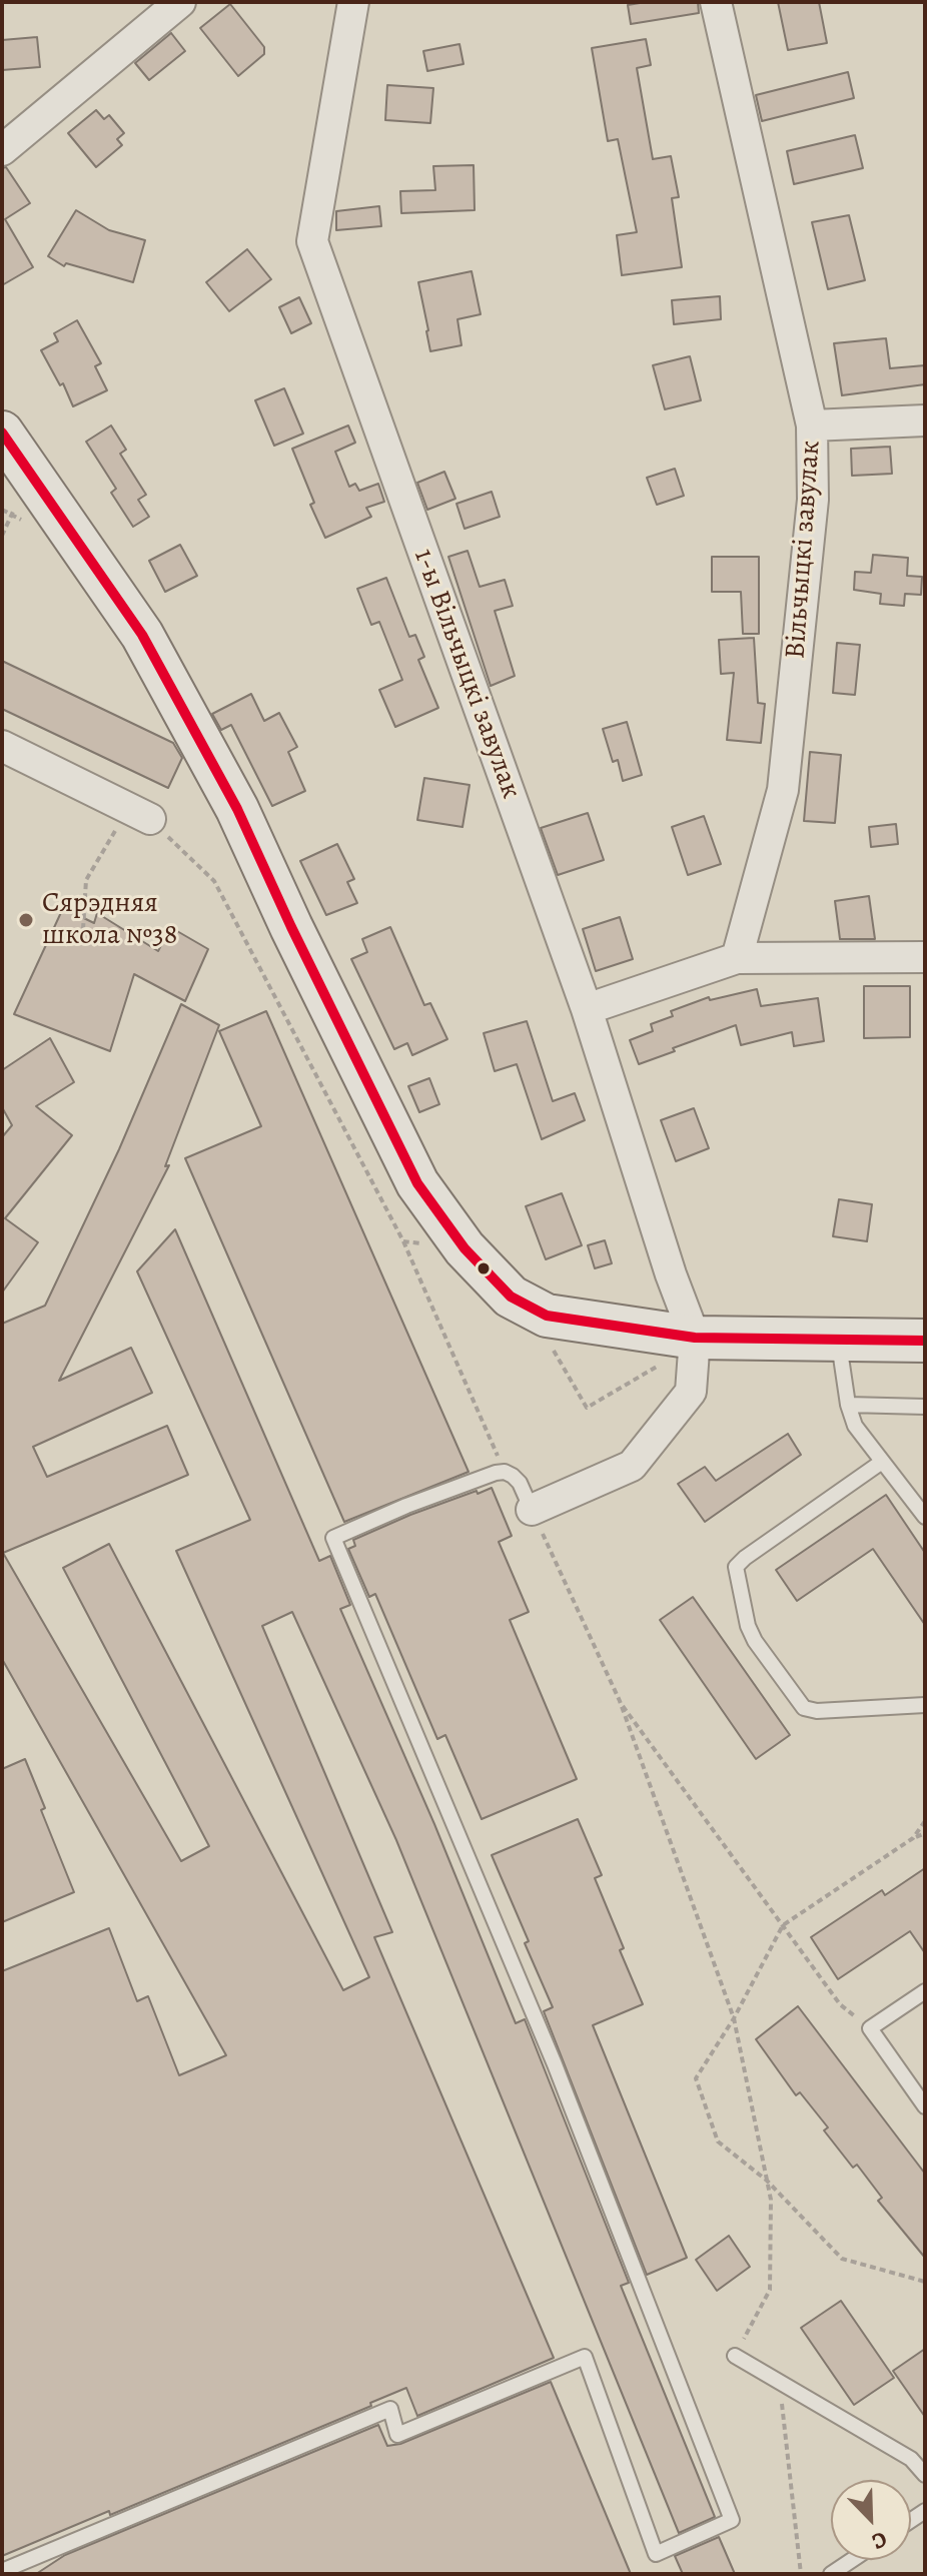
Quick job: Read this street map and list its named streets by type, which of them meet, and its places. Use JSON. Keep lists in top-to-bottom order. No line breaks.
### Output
{"streets":{"street":["Вільчыцкі завулак","1-ы Вільчыцкі завулак"]},"places":["Сярэдняя школа №38"],"north":"bottom right"}
